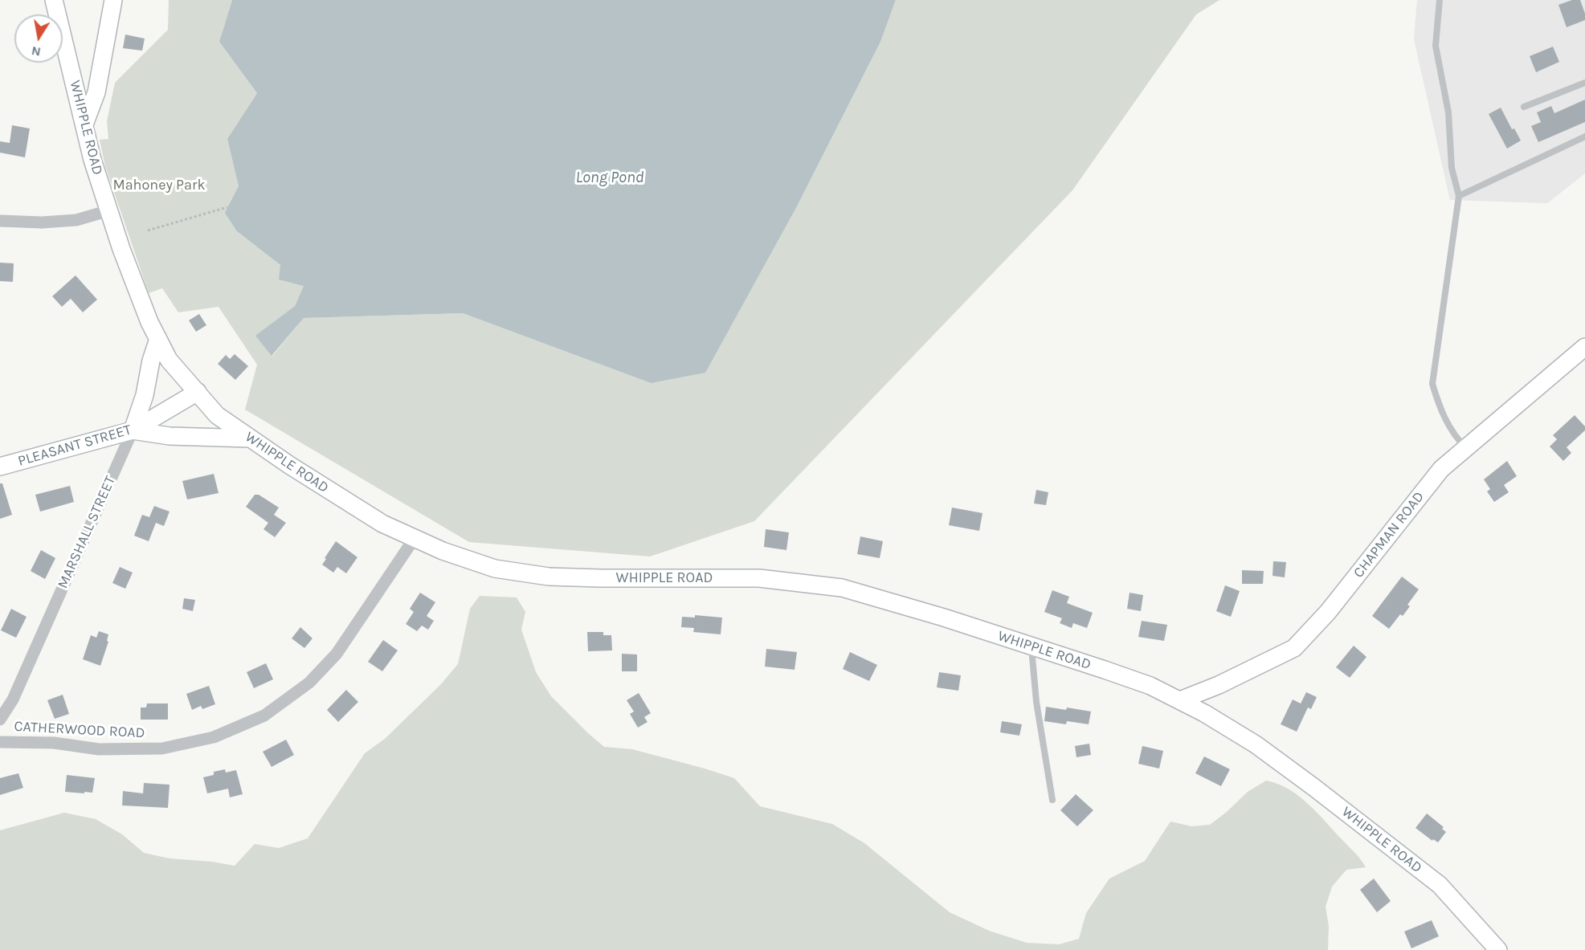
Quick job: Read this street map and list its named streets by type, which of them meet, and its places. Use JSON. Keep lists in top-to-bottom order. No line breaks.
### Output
{"streets":{"main road":["WHIPPLE ROAD","PLEASANT STREET","MARSHALL STREET","CHAPMAN ROAD"],"street":["CATHERWOOD ROAD"]},"crossings":[["WHIPPLE ROAD","PLEASANT STREET"],["WHIPPLE ROAD","MARSHALL STREET"],["WHIPPLE ROAD","CHAPMAN ROAD"],["WHIPPLE ROAD","CATHERWOOD ROAD"],["PLEASANT STREET","MARSHALL STREET"]],"water":["Long Pond"],"parks":["Mahoney Park"],"north":"bottom"}
